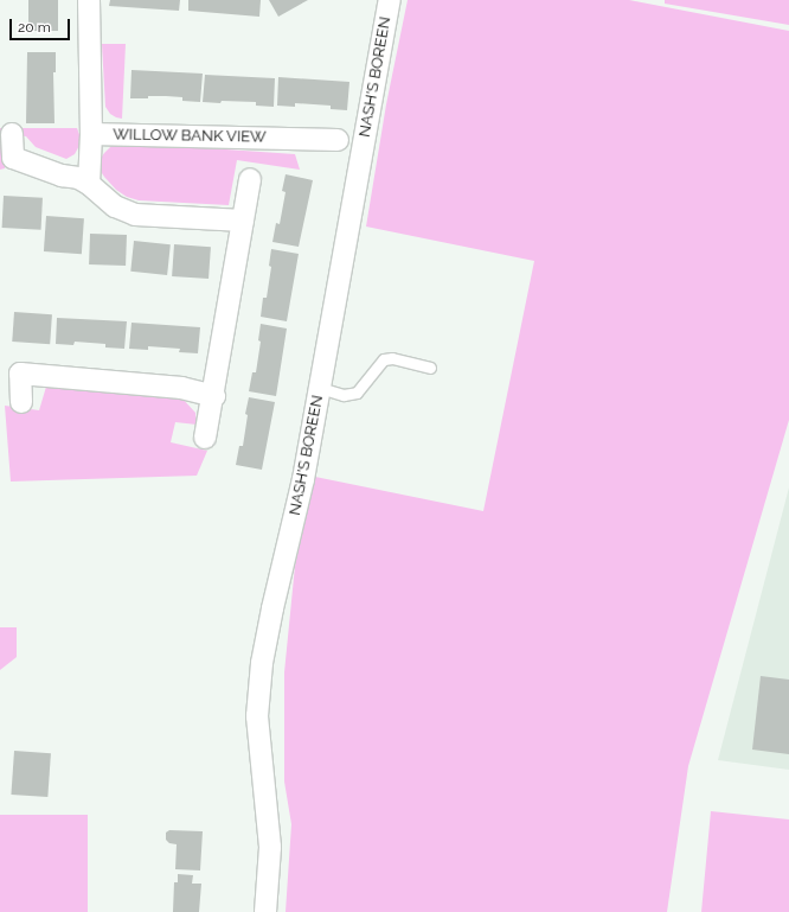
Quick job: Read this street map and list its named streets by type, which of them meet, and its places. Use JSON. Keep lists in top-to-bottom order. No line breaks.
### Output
{"streets":{"street":["NASH'S BOREEN","WILLOW BANK VIEW"]},"scale_bar":"20 m"}
